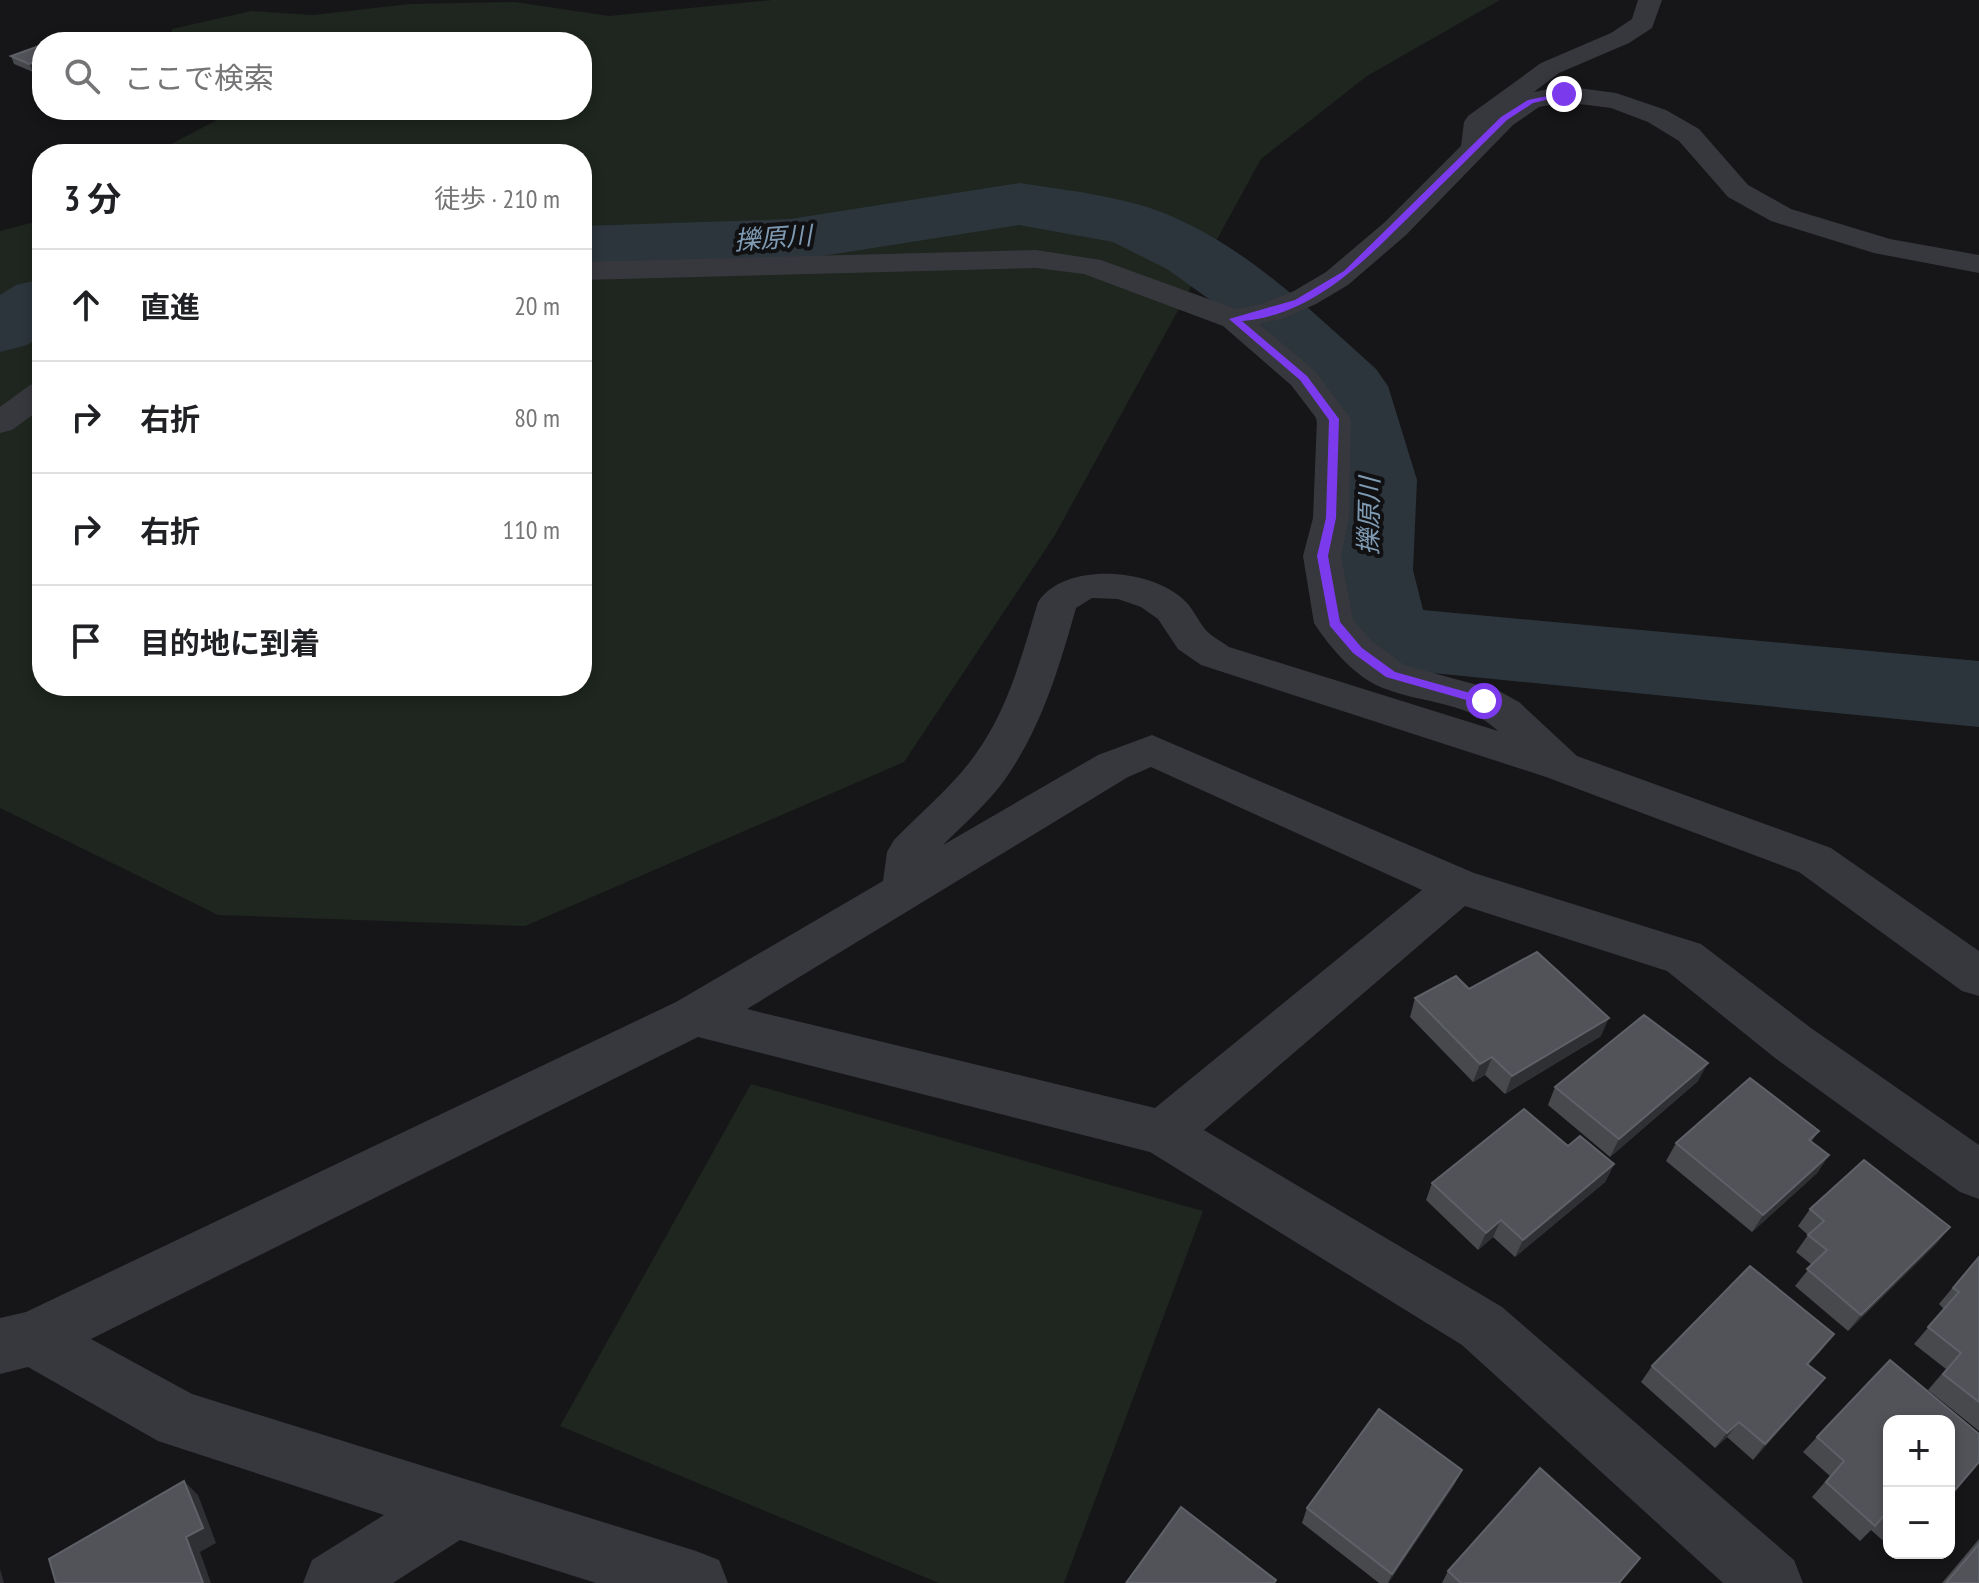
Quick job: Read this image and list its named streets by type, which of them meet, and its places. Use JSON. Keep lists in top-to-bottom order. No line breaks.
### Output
{"water":["擽原川"],"page":{"search":"ここで検索","heading":["3 分","徒歩 · 210 m"],"list":[["直進","20 m"],["右折","80 m"],["右折","110 m"],"目的地に到着"],"map_buttons":["+","−"]}}
